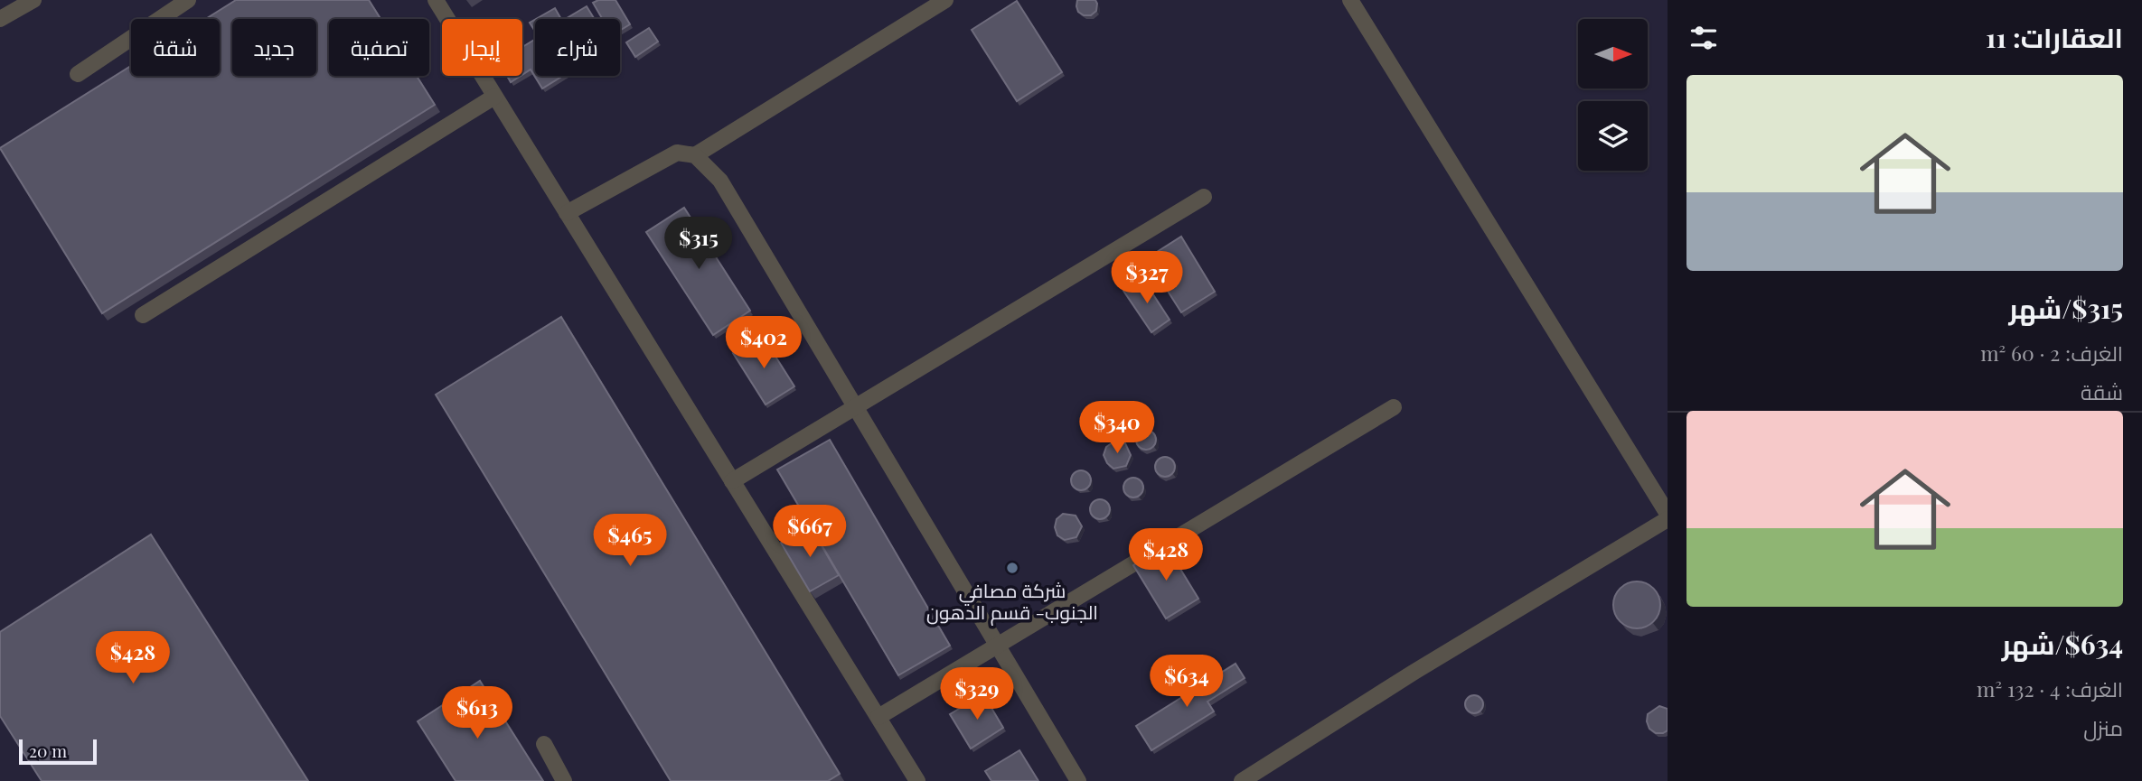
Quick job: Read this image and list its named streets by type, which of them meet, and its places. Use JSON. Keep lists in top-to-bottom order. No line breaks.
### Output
{"places":["شركة مصافي الجنوب- قسم الدهون"],"scale_bar":"20 m","north":"right","page":{"heading":"العقارات: 11","chip":["شراء","إيجار","تصفية","جديد","شقة"],"list":[{"name":"$315/شهر","note":"الغرف: 2 · 60 m² · شقة"},{"name":"$634/شهر","note":"الغرف: 4 · 132 m² · منزل"}],"price":["$315","$327","$402","$340","$667","$465","$428","$428","$634","$329","$613"],"scale":"20 m"}}
